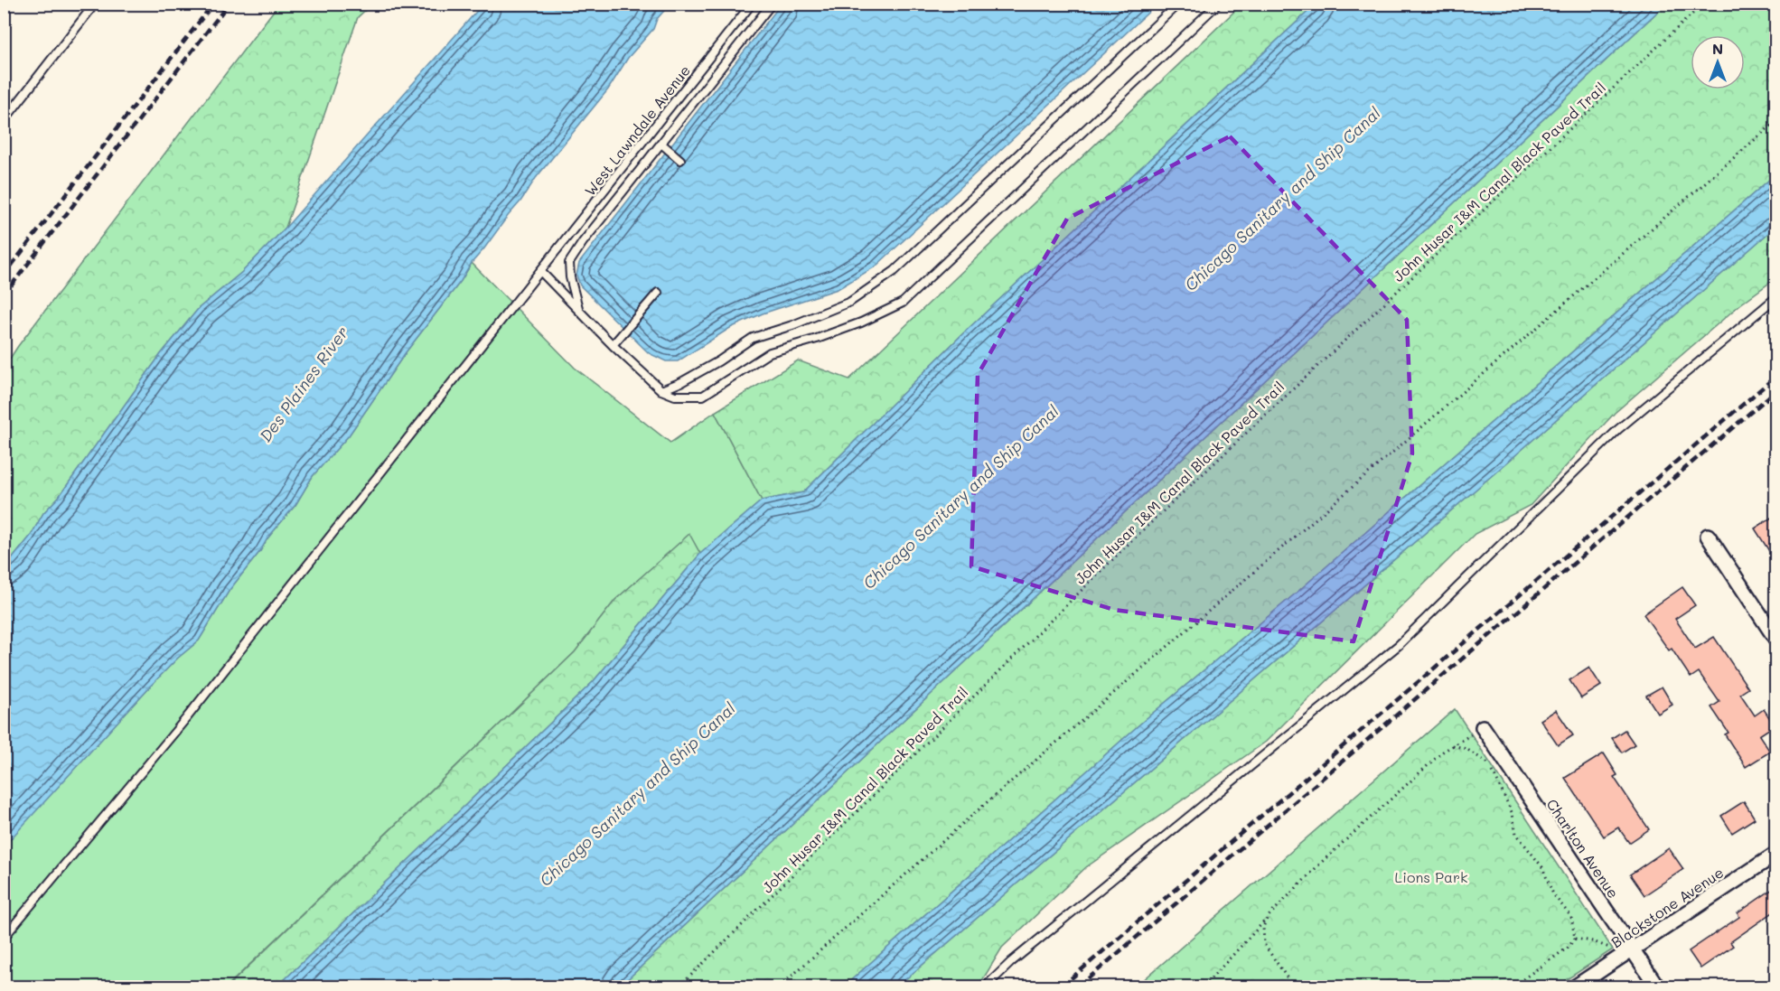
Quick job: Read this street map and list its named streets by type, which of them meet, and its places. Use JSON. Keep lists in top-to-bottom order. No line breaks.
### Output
{"streets":{"street":["Charlton Avenue","Blackstone Avenue"],"lane":["West Lawndale Avenue"],"path":["John Husar I&M Canal Black Paved Trail"]},"crossings":[["Charlton Avenue","Blackstone Avenue"]],"water":["Chicago Sanitary and Ship Canal","Des Plaines River"],"parks":["Lions Park"],"north":"top"}
